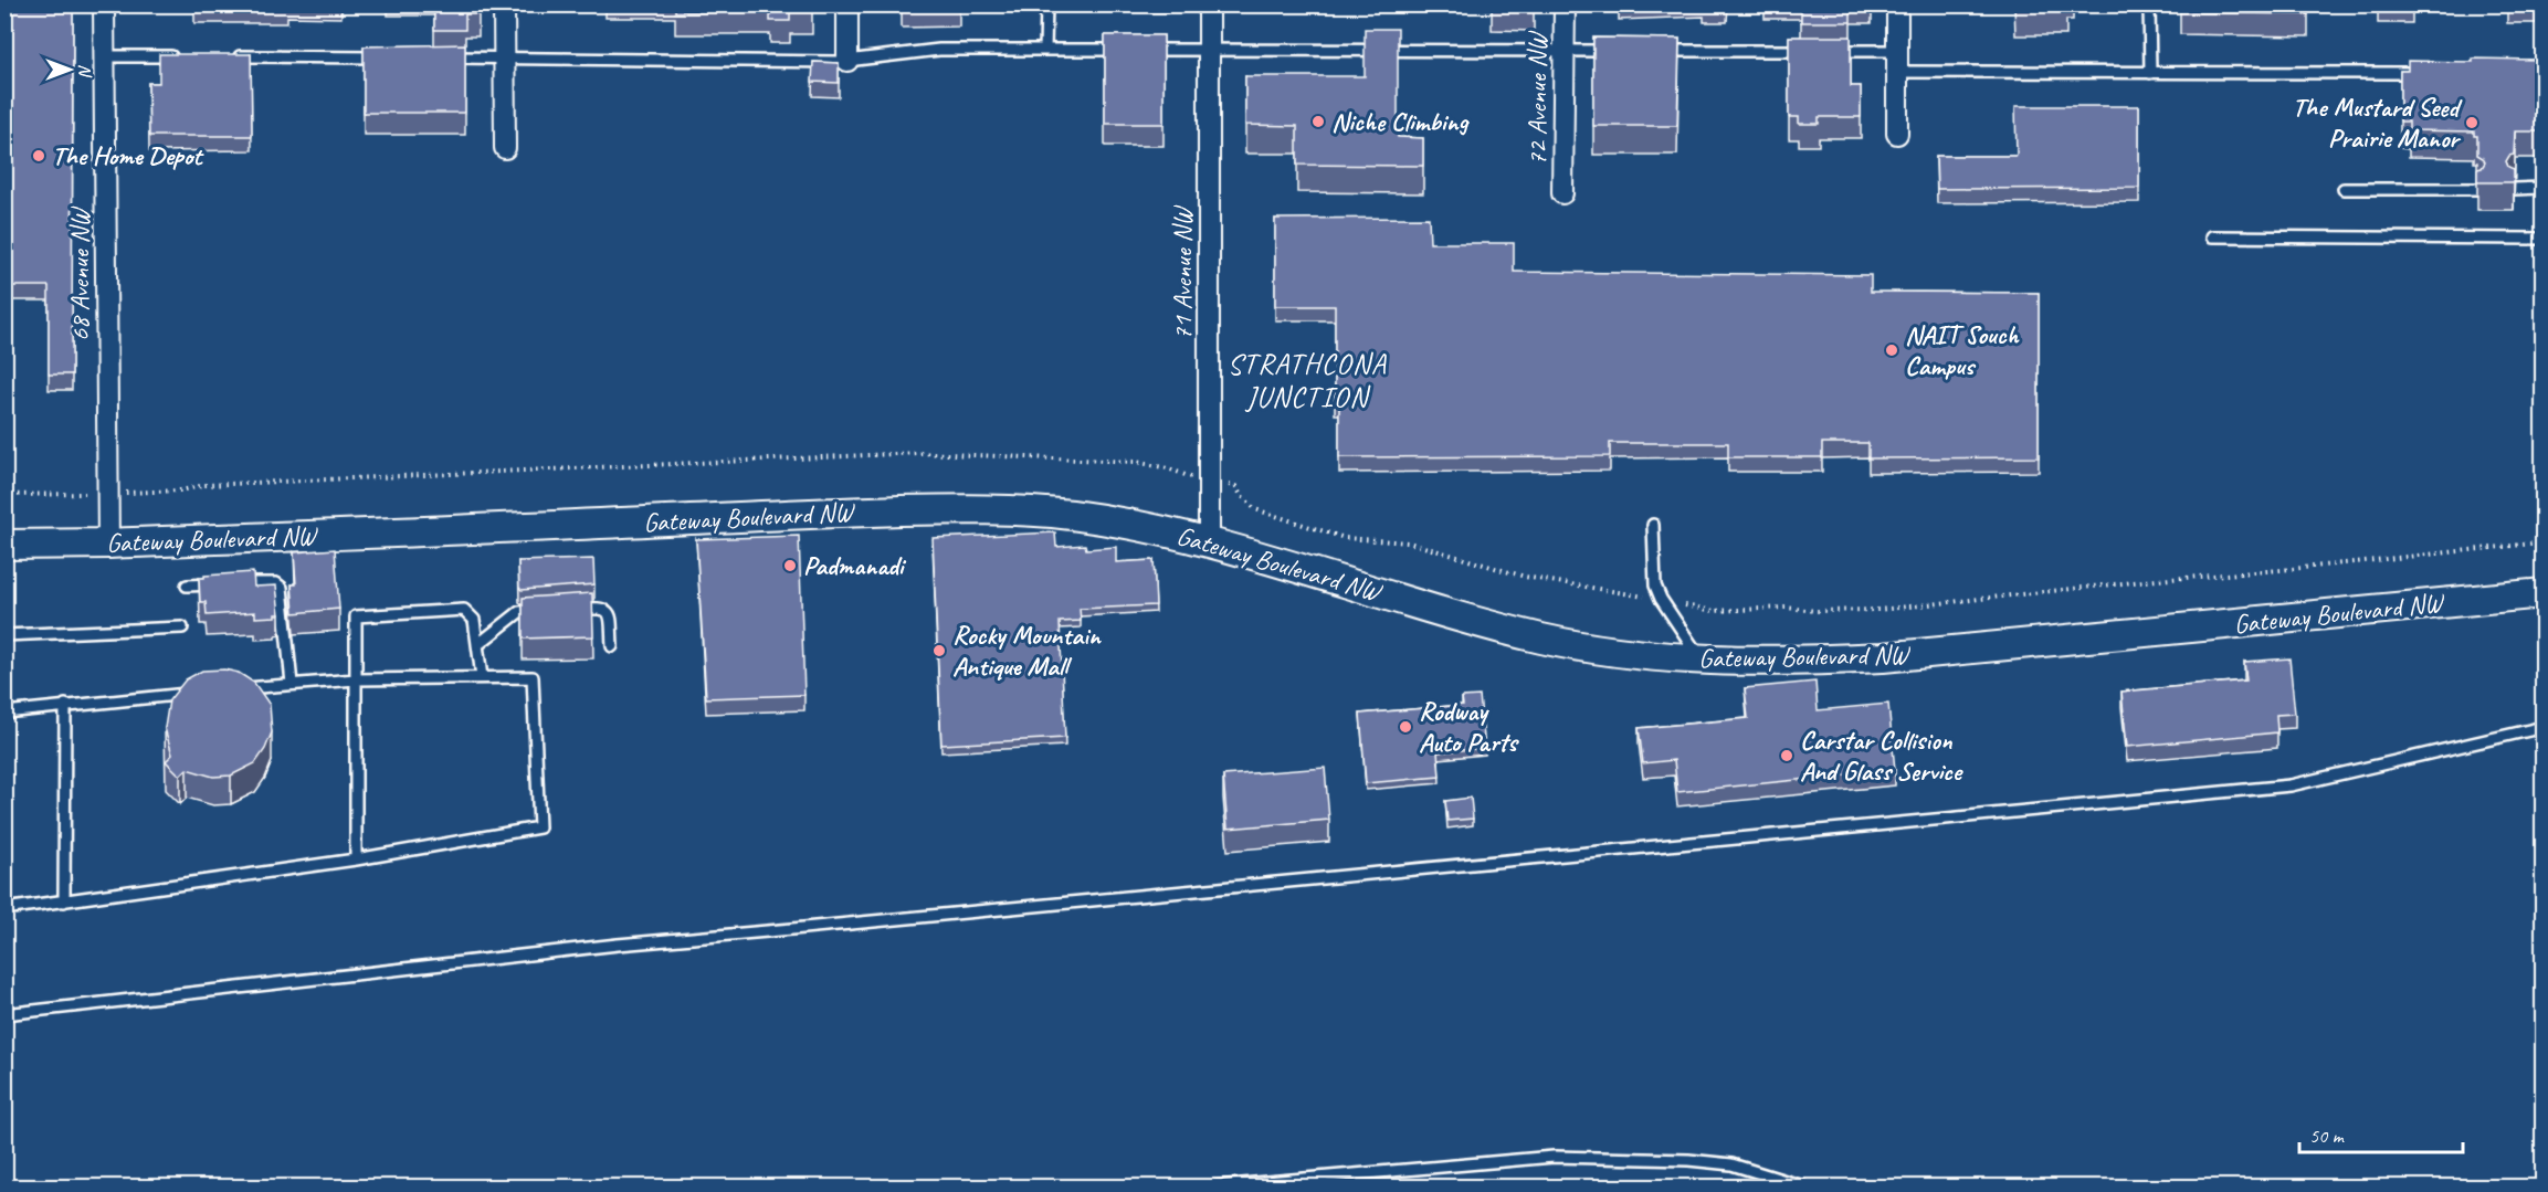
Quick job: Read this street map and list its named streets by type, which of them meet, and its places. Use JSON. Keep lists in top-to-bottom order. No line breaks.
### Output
{"streets":{"main road":["Gateway Boulevard NW"],"street":["72 Avenue NW","71 Avenue NW","68 Avenue NW"]},"crossings":[["71 Avenue NW","Gateway Boulevard NW"],["68 Avenue NW","Gateway Boulevard NW"]],"districts":["STRATHCONA JUNCTION"],"places":["Niche Climbing","The Mustard Seed Prairie Manor","The Home Depot","NAIT Souch Campus","Padmanadi","Rocky Mountain Antique Mall","Rodway Auto Parts","Carstar Collision And Glass Service"],"scale_bar":"50 m","north":"right"}
